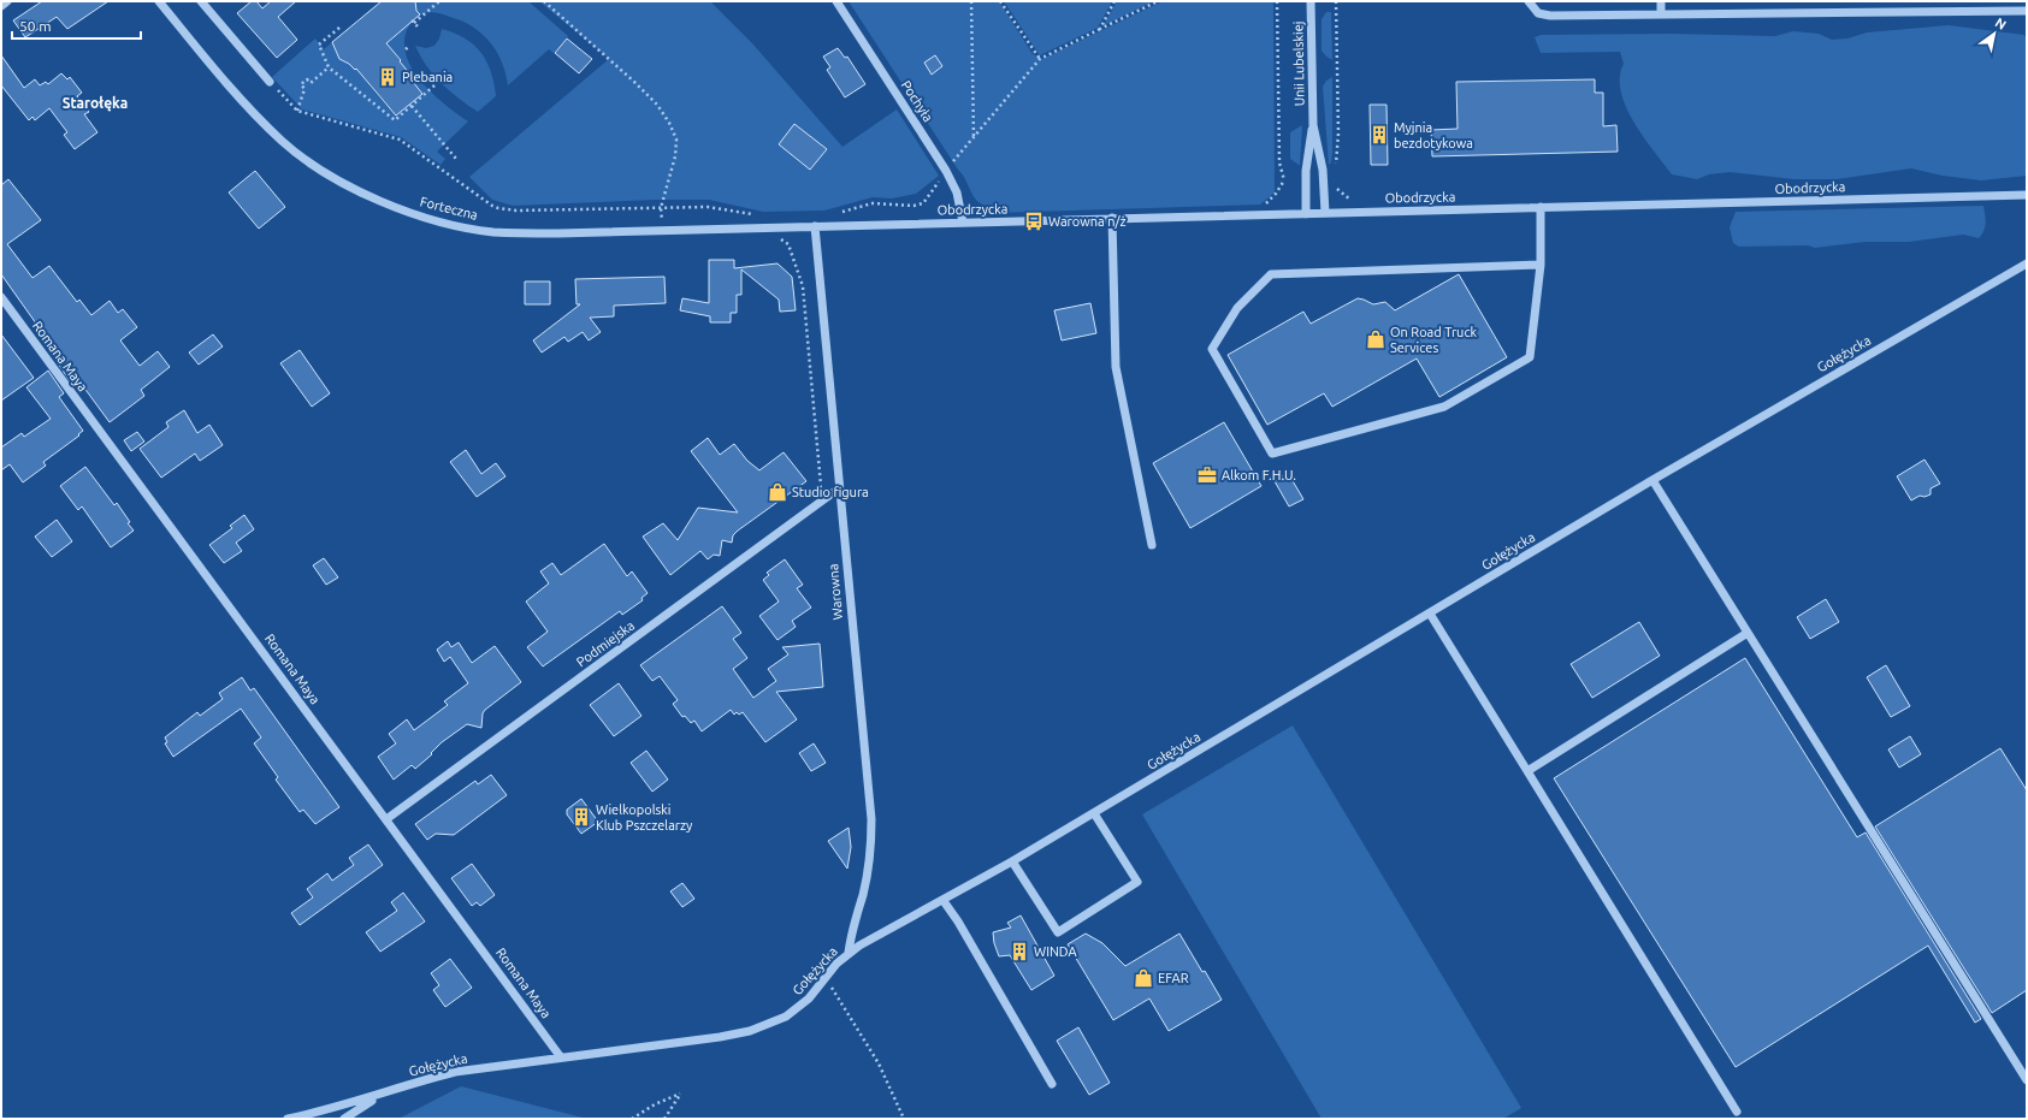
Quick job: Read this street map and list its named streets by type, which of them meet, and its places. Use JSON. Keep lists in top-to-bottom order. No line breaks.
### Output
{"streets":{"street":["Unii Lubelskiej","Pochyła","Obodrzycka","Forteczna","Gołężycka","Romana Maya","Warowna","Podmiejska"]},"crossings":[["Unii Lubelskiej","Obodrzycka"],["Pochyła","Obodrzycka"],["Obodrzycka","Forteczna"],["Obodrzycka","Warowna"],["Forteczna","Warowna"],["Gołężycka","Romana Maya"],["Gołężycka","Warowna"],["Romana Maya","Podmiejska"],["Warowna","Podmiejska"]],"districts":["Starołęka"],"places":{"building":["Plebania","Myjnia bezdotykowa","Wielkopolski Klub Pszczelarzy","WINDA"],"bus stop":["Warowna n/ż"],"shop":["On Road Truck Services","Studio figura","EFAR"],"office":["Alkom F.H.U."]},"scale_bar":"50 m","north":"top right"}
